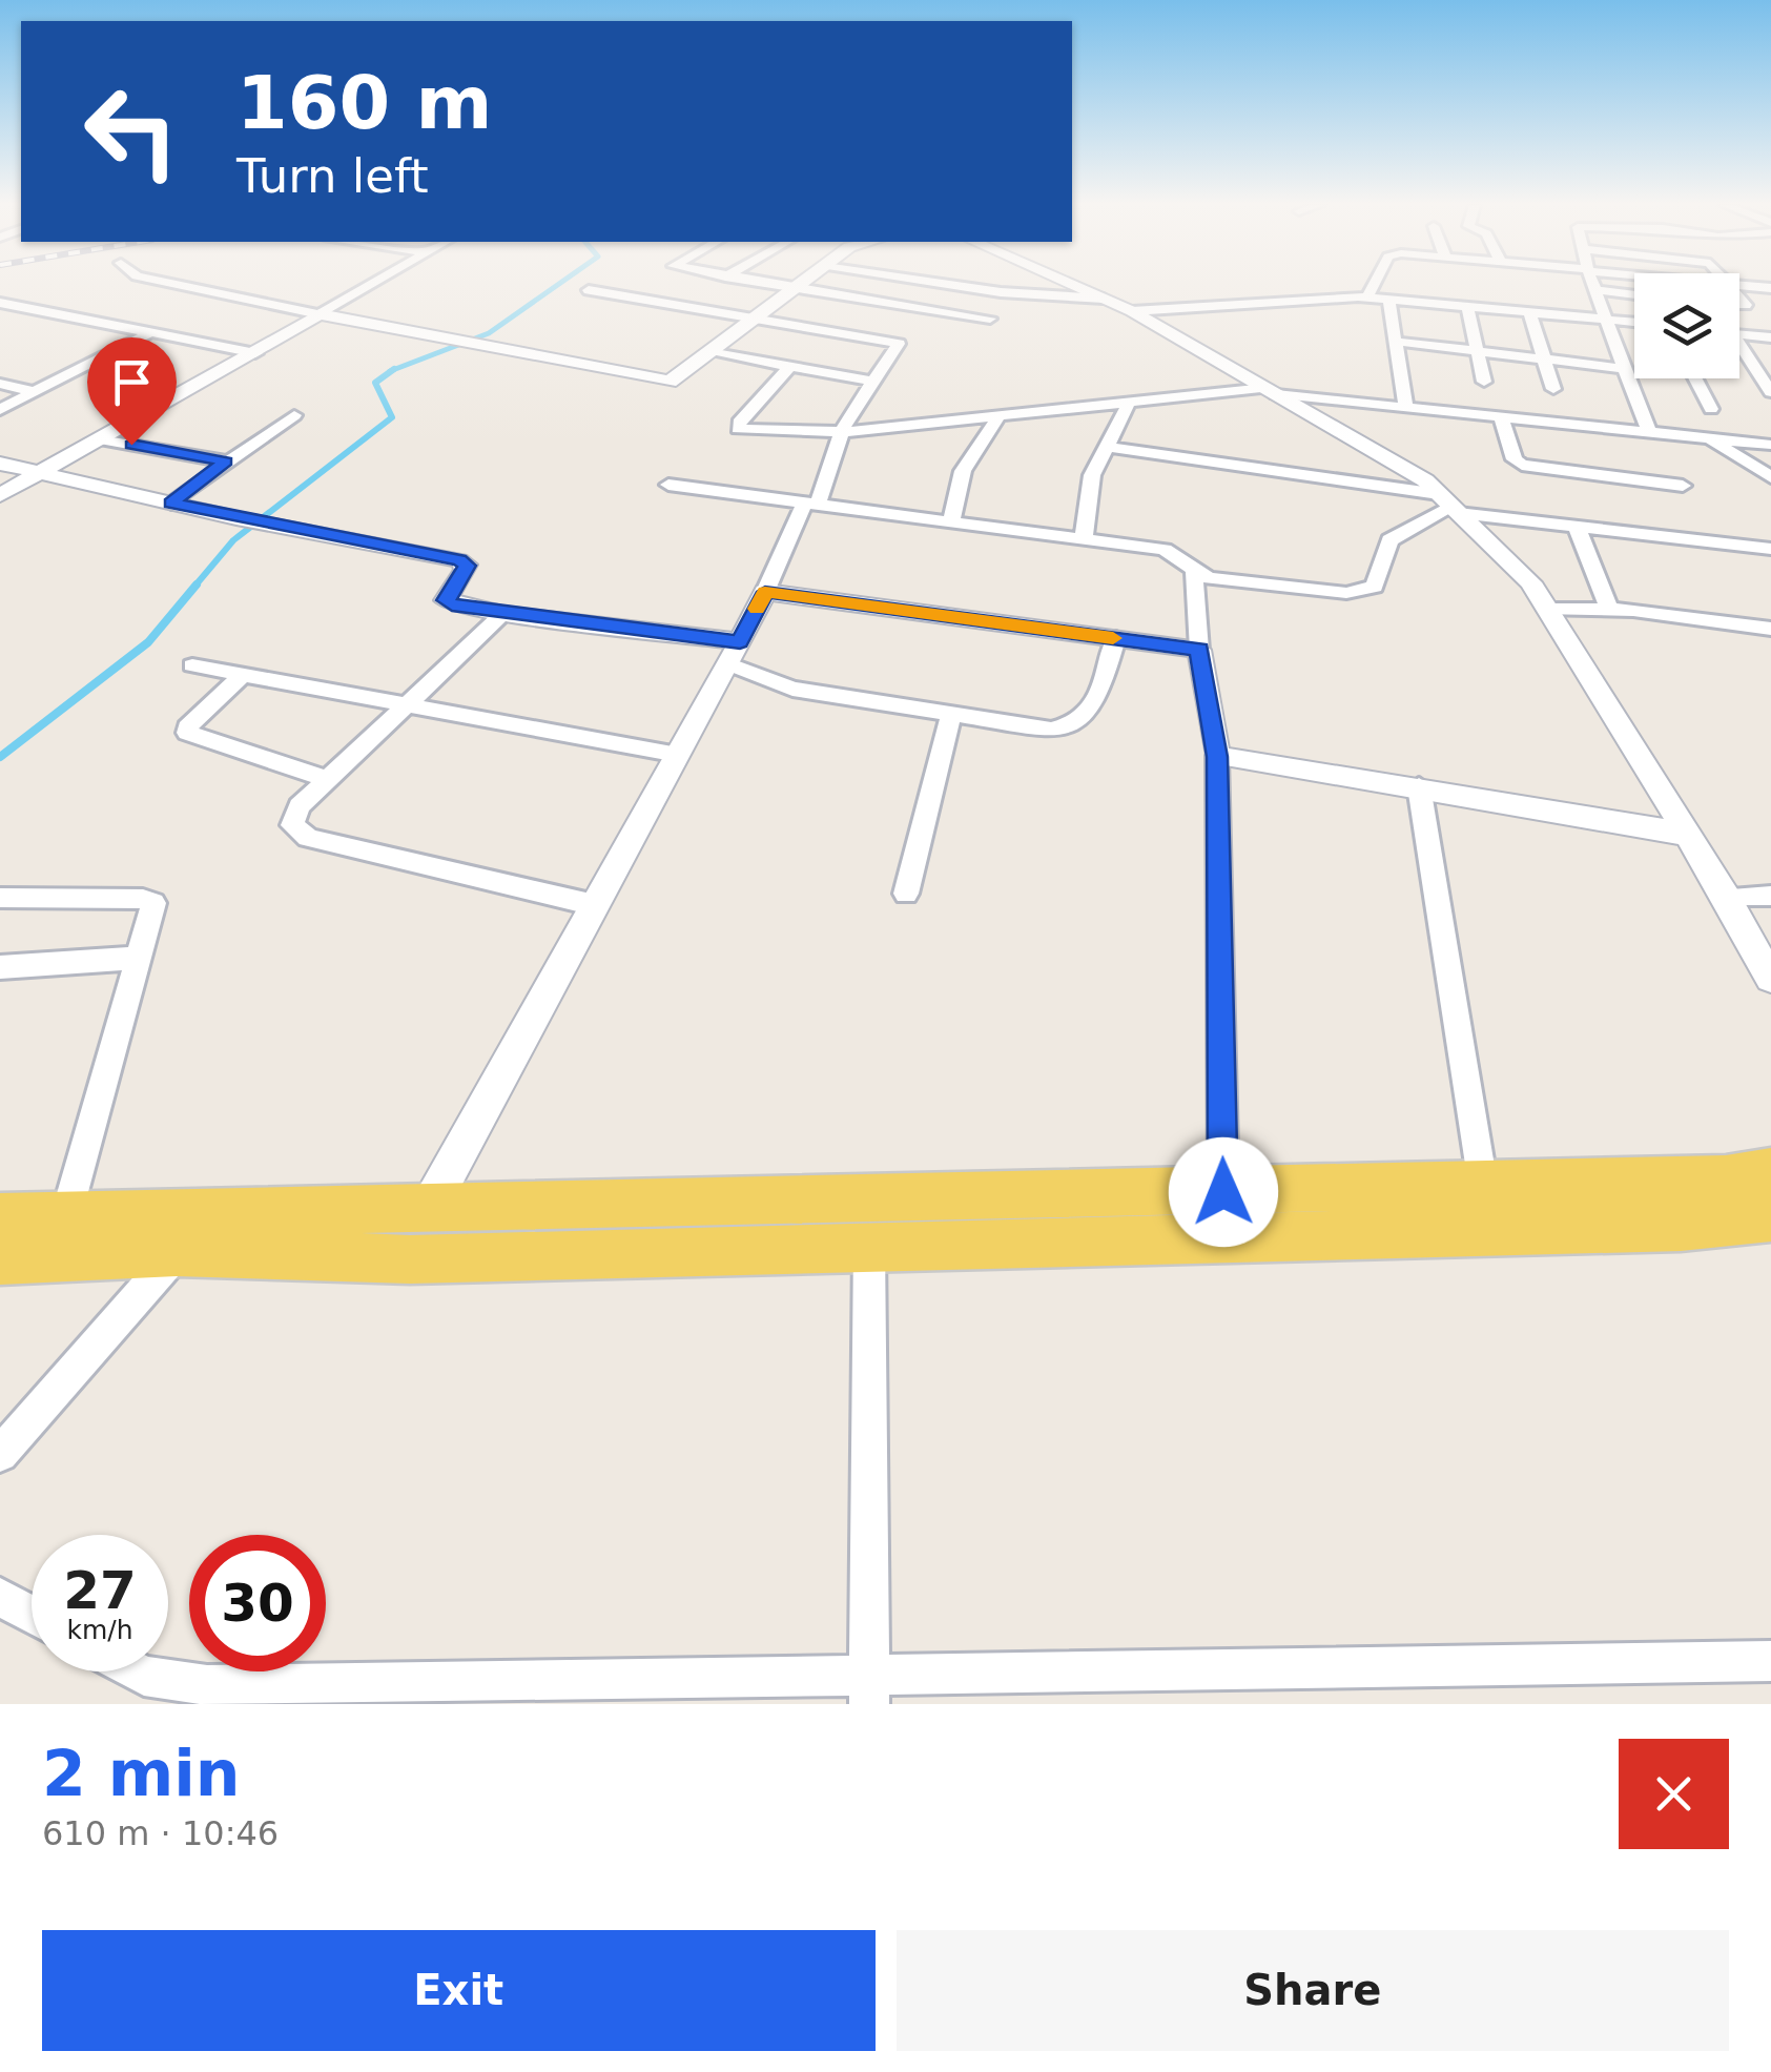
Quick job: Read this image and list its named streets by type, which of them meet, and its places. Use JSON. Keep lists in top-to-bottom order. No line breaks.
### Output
{"page":{"turn":["160 m","Turn left"],"speed":"27 km/h","limit":"30","heading":["2 min","610 m · 10:46"],"buttons":["Exit","Share"]}}
